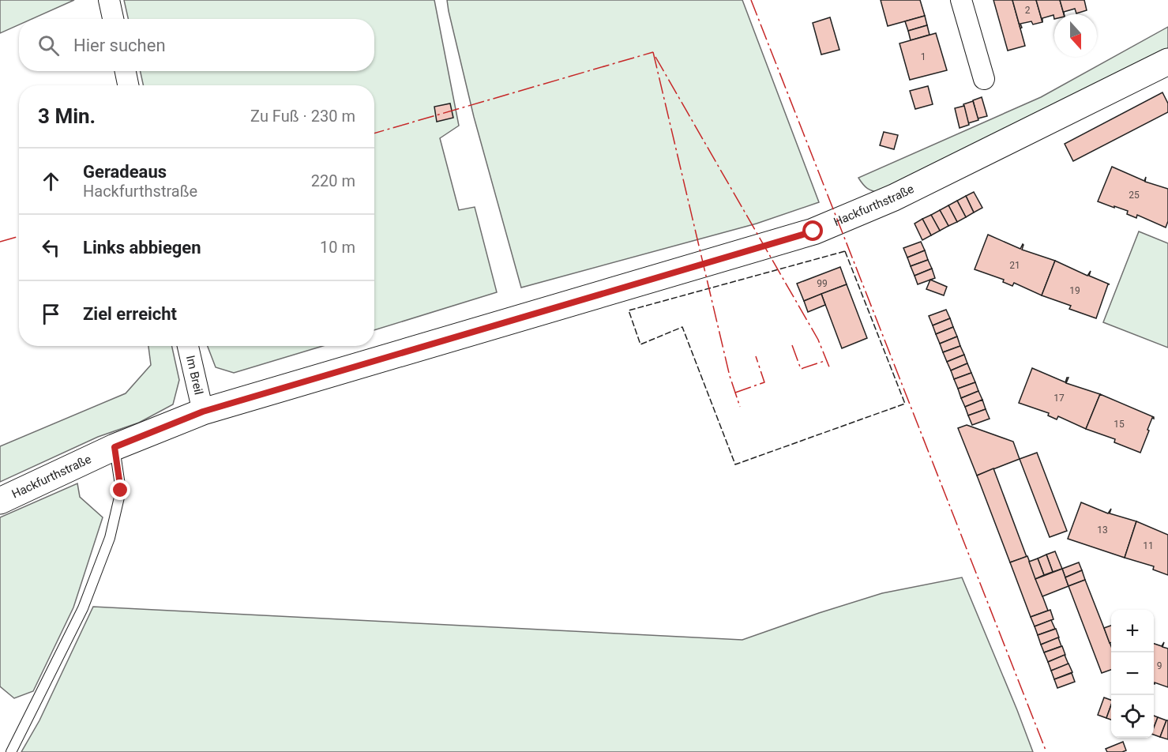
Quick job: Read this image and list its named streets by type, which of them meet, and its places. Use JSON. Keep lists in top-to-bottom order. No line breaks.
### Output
{"streets":{"street":["Hackfurthstraße","Im Breil"]},"crossings":[["Hackfurthstraße","Im Breil"]],"house_numbers":["2","1","25","21","99","19","17","15","13","11","9"],"north":"bottom","page":{"search":"Hier suchen","heading":["3 Min.","Zu Fuß · 230 m"],"list":[["Geradeaus","Hackfurthstraße","220 m"],["Links abbiegen","10 m"],"Ziel erreicht"],"map_buttons":["+","−"]}}
